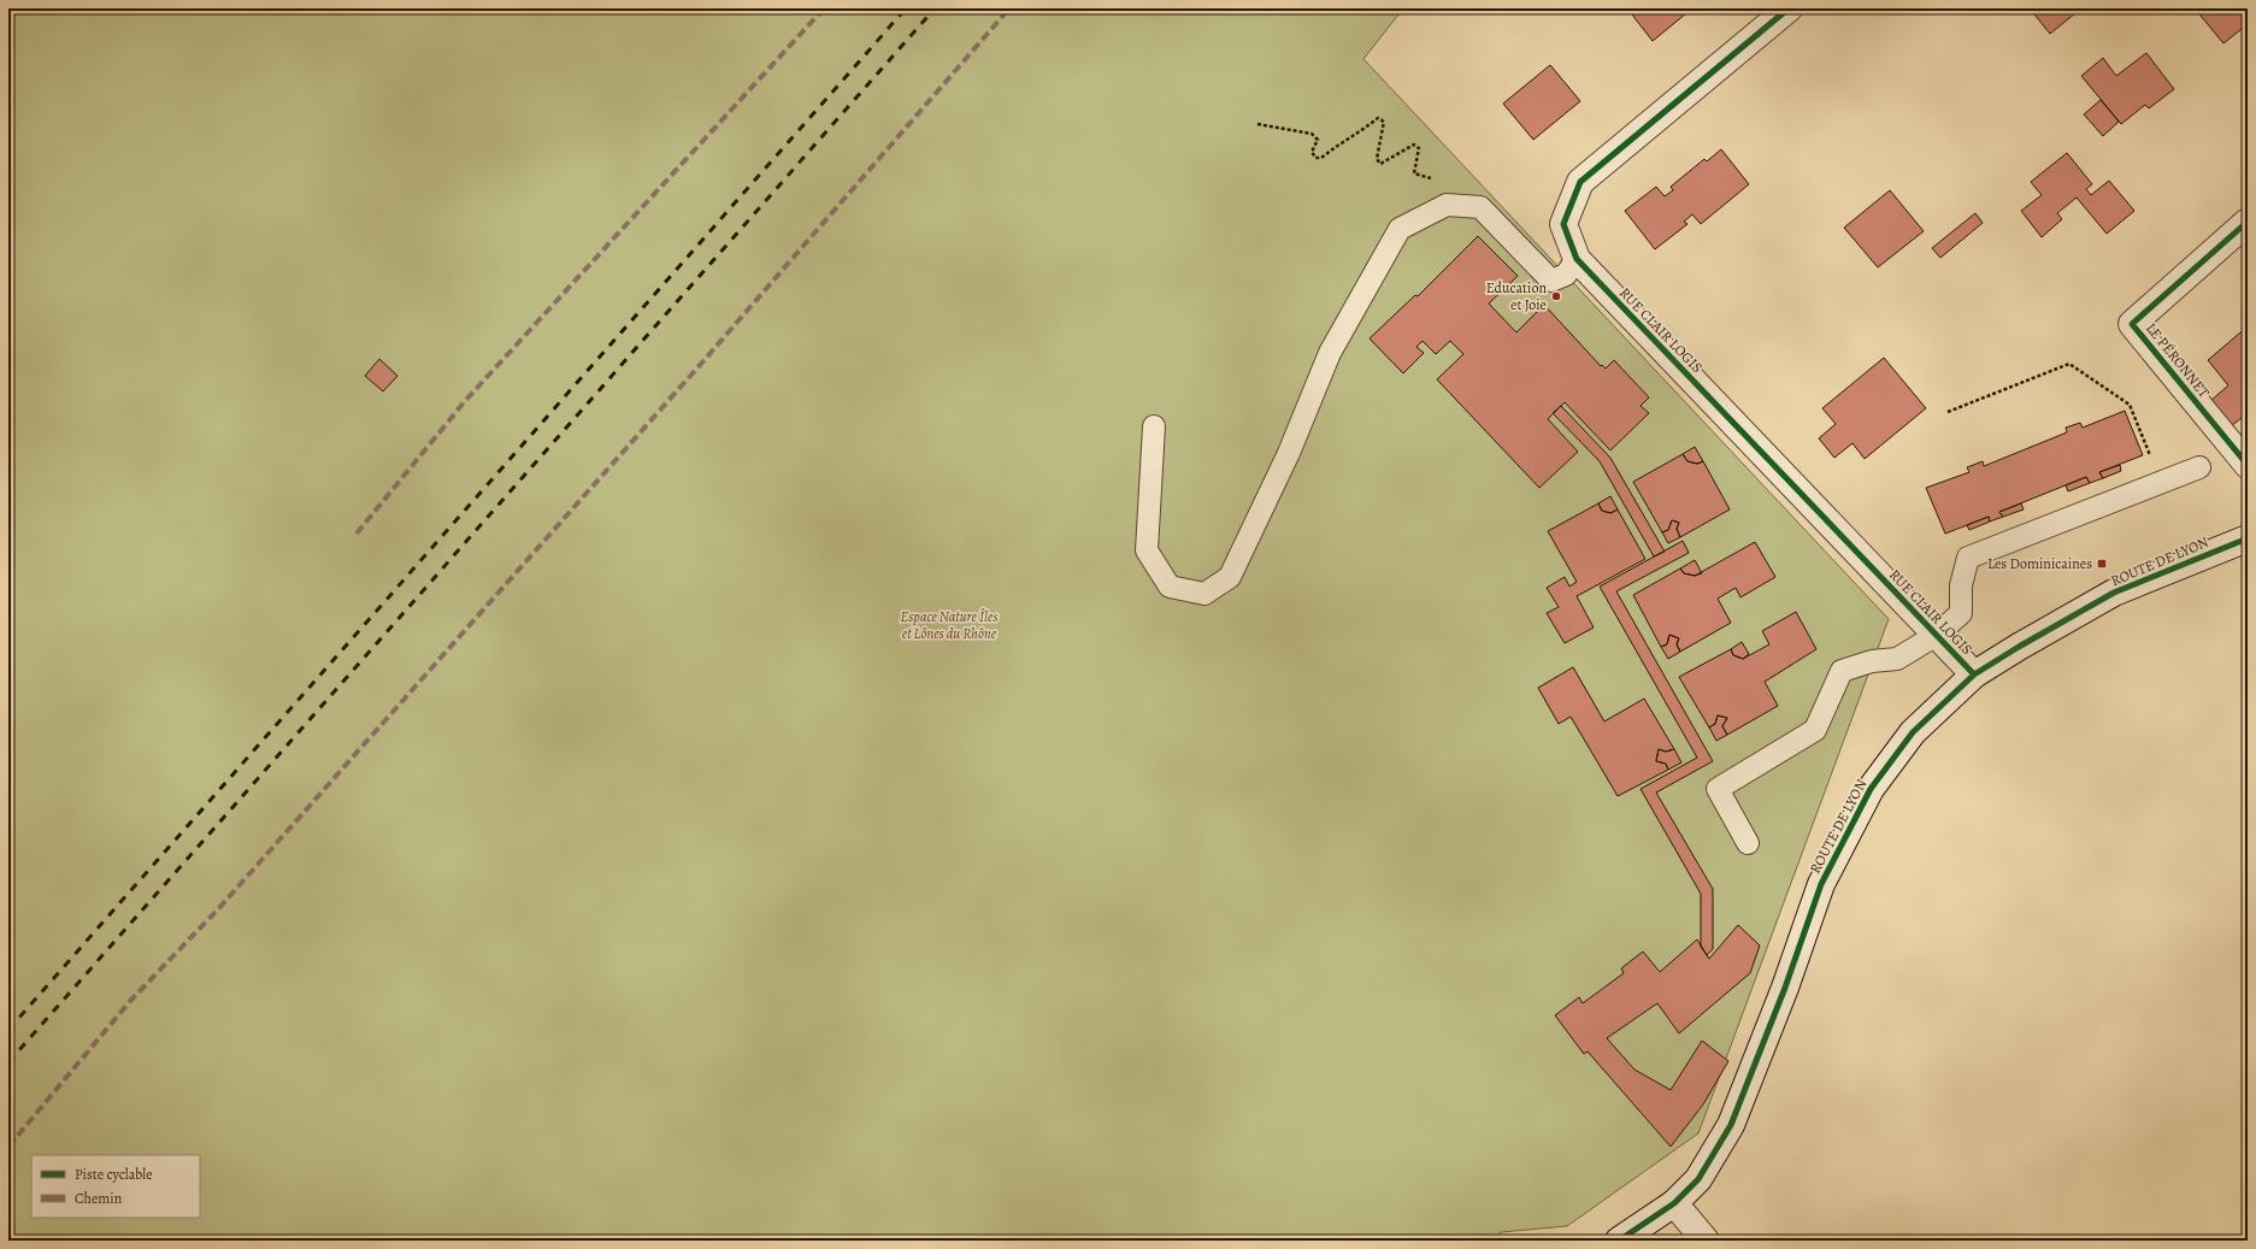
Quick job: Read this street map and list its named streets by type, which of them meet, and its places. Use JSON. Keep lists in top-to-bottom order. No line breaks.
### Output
{"streets":{"street":["RUE CLAIR LOGIS","LE PÉRONNET","ROUTE DE LYON"]},"crossings":[["RUE CLAIR LOGIS","ROUTE DE LYON"]],"parks":["Espace Nature Îles et Lônes du Rhône"],"places":{"other":["Education et Joie"],"transit":["Les Dominicaines"]},"legend":["Piste cyclable","Chemin"]}
